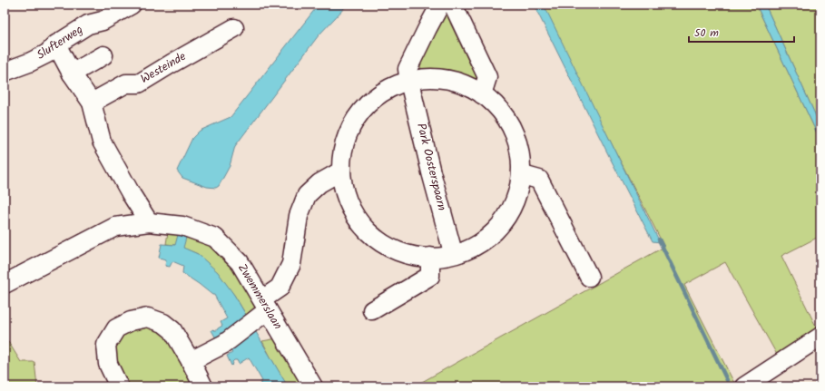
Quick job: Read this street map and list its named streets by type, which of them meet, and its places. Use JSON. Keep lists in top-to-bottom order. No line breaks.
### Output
{"streets":{"street":["Slufterweg","Westeinde","Park Oosterspaarn","Zwemmerslaan"]},"scale_bar":"50 m"}
